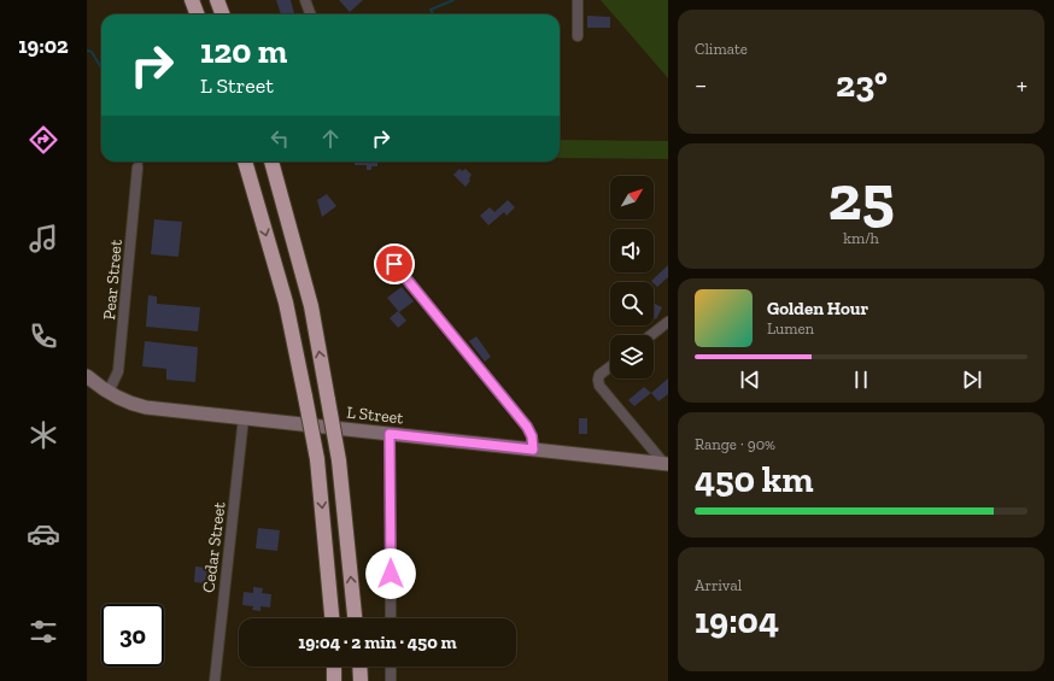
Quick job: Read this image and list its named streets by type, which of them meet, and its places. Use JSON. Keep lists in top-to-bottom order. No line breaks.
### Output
{"streets":{"street":["Pear Street","L Street","Cedar Street"]},"crossings":[["Pear Street","L Street"],["L Street","Cedar Street"]],"north":"top right","page":{"tabs":"19:02","tile":["Climate",["25","km/h"],["Range · 90%","450 km"],["Arrival","19:04"]],"turn":["120 m","L Street"],"heat":["−","23°","+"],"song":["Golden Hour","Lumen"],"limit":"30","trip":"19:04 · 2 min · 450 m"}}
